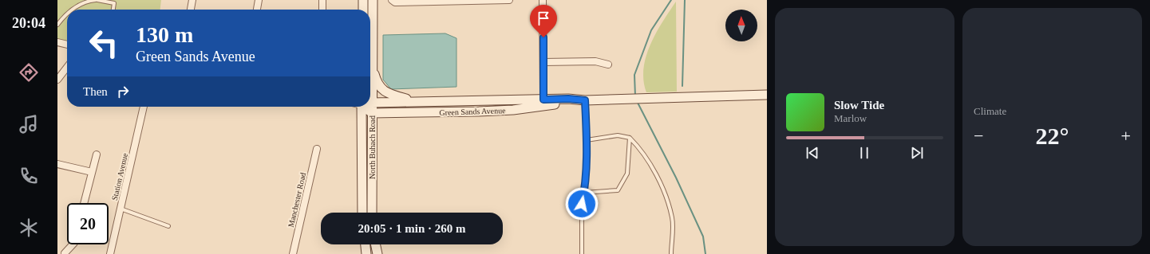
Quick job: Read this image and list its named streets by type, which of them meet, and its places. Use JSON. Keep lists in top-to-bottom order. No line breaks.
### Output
{"streets":{"main road":["Green Sands Avenue","North Buhach Road"],"street":["Station Avenue","Manchester Road"]},"crossings":[["Green Sands Avenue","North Buhach Road"]],"north":"top","page":{"tabs":"20:04","tile":"Climate","turn":["130 m","Green Sands Avenue"],"then":"Then","song":["Slow Tide","Marlow"],"heat":["−","22°","+"],"limit":"20","trip":"20:05 · 1 min · 260 m"}}
